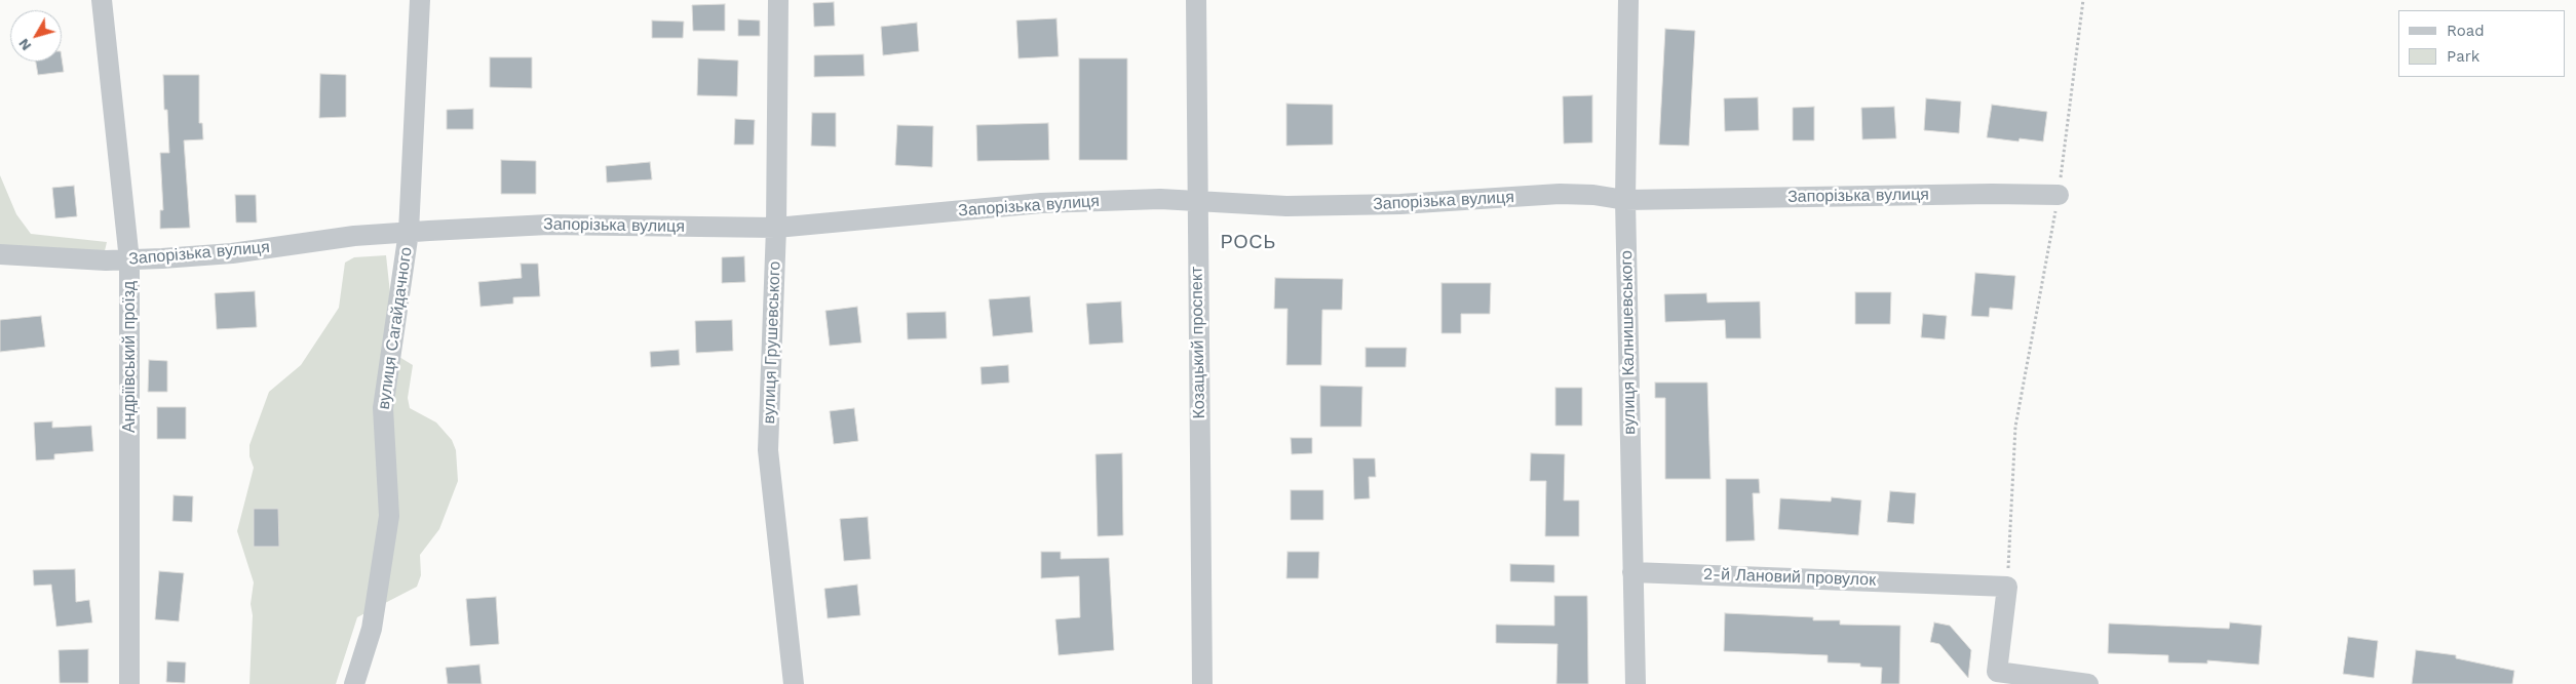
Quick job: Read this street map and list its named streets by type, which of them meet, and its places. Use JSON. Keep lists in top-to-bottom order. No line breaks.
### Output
{"streets":{"street":["Запорізька вулиця","вулиця Сагайдачного","вулиця Грушевського","Козацький проспект","вулиця Калнишевського","Андріївський проїзд","2-й Лановий провулок"]},"crossings":[["Запорізька вулиця","вулиця Сагайдачного"],["Запорізька вулиця","вулиця Грушевського"],["Запорізька вулиця","Козацький проспект"],["Запорізька вулиця","вулиця Калнишевського"],["Запорізька вулиця","Андріївський проїзд"],["вулиця Калнишевського","2-й Лановий провулок"]],"districts":["РОСЬ"],"legend":["Road","Park"],"north":"bottom left"}
